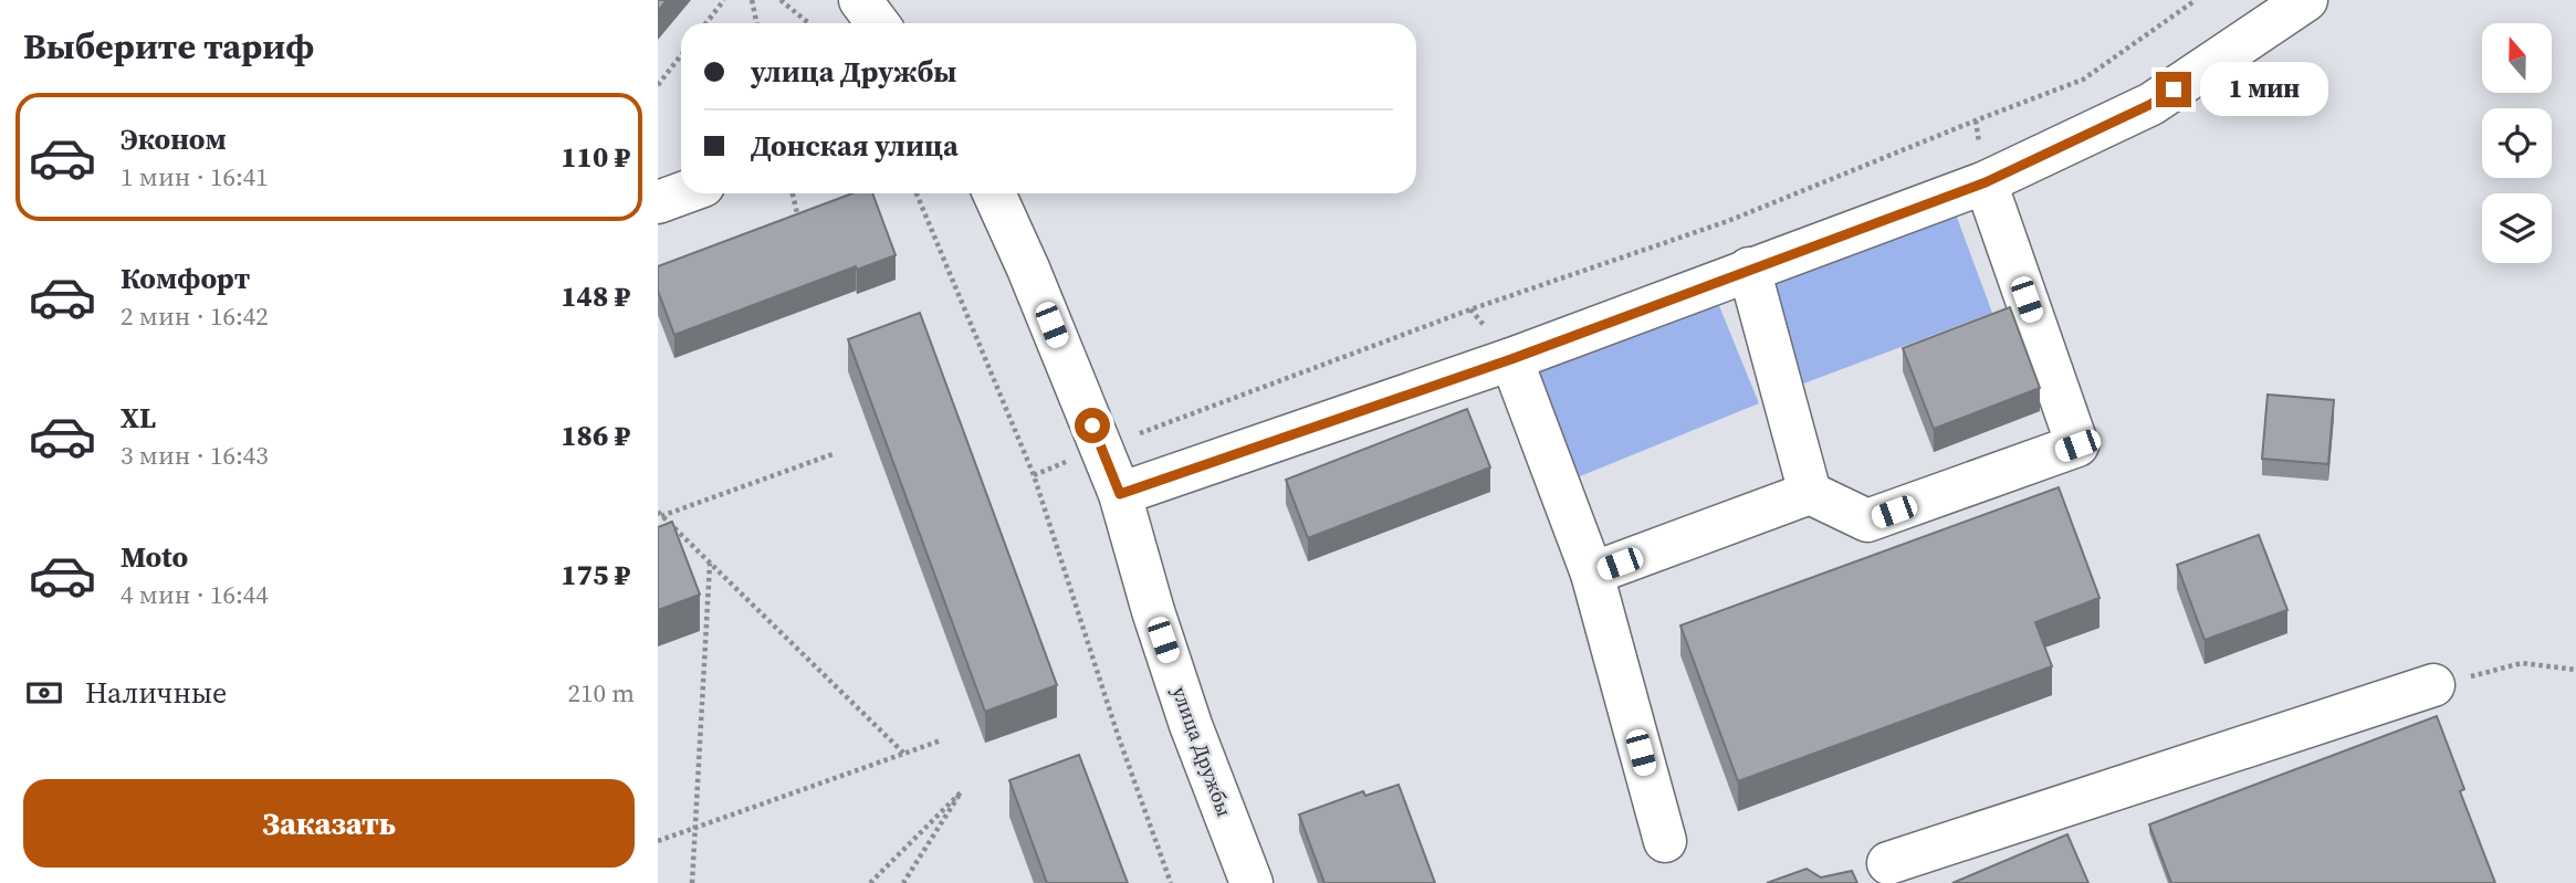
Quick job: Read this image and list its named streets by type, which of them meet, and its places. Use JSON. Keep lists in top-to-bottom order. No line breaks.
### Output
{"streets":{"street":["улица Дружбы"]},"north":"top","page":{"heading":"Выберите тариф","banner":["улица Дружбы","Донская улица"],"bubble":"1 мин","list":[{"name":"Эконом","note":"1 мин · 16:41","value":"110 ₽"},{"name":"Комфорт","note":"2 мин · 16:42","value":"148 ₽"},{"name":"XL","note":"3 мин · 16:43","value":"186 ₽"},{"name":"Moto","note":"4 мин · 16:44","value":"175 ₽"}],"pay":["Наличные","210 m"],"buttons":"Заказать"}}
